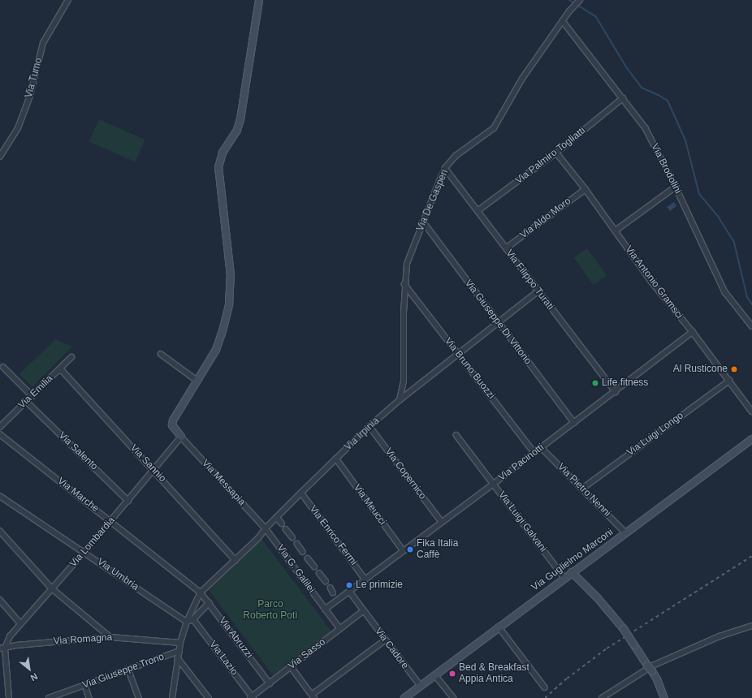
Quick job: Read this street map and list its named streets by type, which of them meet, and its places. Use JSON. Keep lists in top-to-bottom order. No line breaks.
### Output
{"streets":{"street":["Via Tumo","Via Palmiro Togliatti","Via Brodolini","Via De Gasperi","Via Aldo Moro","Via Filippo Turati","Via Antonio Gramsci","Via Giuseppe Di Vittorio","Via Bruno Buozzi","Via Emilia","Via Irpinia","Via Luigi Longo","Via Salento","Via Pacinotti","Via Sannio","Via Copernico","Via Messapia","Via Pietro Nenni","Via Marche","Via Meucci","Via Luigi Galvani","Via Enrico Fermi","Via Lombardia","Via Guglielmo Marconi","Via G. Galilei","Via Umbria","Via Abruzzi","Via Romagna","Via Cadore","Via Sasso","Via Lazio","Via Giuseppe Trono"]},"crossings":[["Via Palmiro Togliatti","Via Brodolini"],["Via Palmiro Togliatti","Via Filippo Turati"],["Via Palmiro Togliatti","Via Antonio Gramsci"],["Via Brodolini","Via De Gasperi"],["Via De Gasperi","Via Filippo Turati"],["Via De Gasperi","Via Giuseppe Di Vittorio"],["Via De Gasperi","Via Bruno Buozzi"],["Via De Gasperi","Via Irpinia"],["Via Aldo Moro","Via Filippo Turati"],["Via Aldo Moro","Via Antonio Gramsci"],["Via Filippo Turati","Via Irpinia"],["Via Filippo Turati","Via Pacinotti"],["Via Antonio Gramsci","Via Luigi Longo"],["Via Antonio Gramsci","Via Pacinotti"],["Via Giuseppe Di Vittorio","Via Irpinia"],["Via Giuseppe Di Vittorio","Via Pacinotti"],["Via Bruno Buozzi","Via Irpinia"],["Via Bruno Buozzi","Via Pacinotti"],["Via Emilia","Via Salento"],["Via Emilia","Via Sannio"],["Via Irpinia","Via Sannio"],["Via Irpinia","Via Copernico"],["Via Irpinia","Via Messapia"],["Via Irpinia","Via Marche"],["Via Irpinia","Via Meucci"],["Via Irpinia","Via Enrico Fermi"],["Via Irpinia","Via G. Galilei"],["Via Irpinia","Via Abruzzi"],["Via Luigi Longo","Via Pietro Nenni"],["Via Salento","Via Lombardia"],["Via Pacinotti","Via Copernico"],["Via Pacinotti","Via Pietro Nenni"],["Via Pacinotti","Via Meucci"],["Via Pacinotti","Via Luigi Galvani"],["Via Pacinotti","Via Enrico Fermi"],["Via Pacinotti","Via G. Galilei"],["Via Pacinotti","Via Cadore"],["Via Sannio","Via Lombardia"],["Via Messapia","Via Lombardia"],["Via Messapia","Via G. Galilei"],["Via Pietro Nenni","Via Guglielmo Marconi"],["Via Marche","Via Lombardia"],["Via Marche","Via Abruzzi"],["Via Luigi Galvani","Via Guglielmo Marconi"],["Via Lombardia","Via Umbria"],["Via Lombardia","Via Romagna"],["Via Guglielmo Marconi","Via Cadore"],["Via G. Galilei","Via Sasso"],["Via Abruzzi","Via Sasso"],["Via Cadore","Via Sasso"],["Via Sasso","Via Lazio"]],"parks":["Parco Roberto Potì"],"places":["Al Rusticone","Life fitness","Fika Italia Caffè","Le primizie","Bed & Breakfast Appia Antica"],"north":"bottom right"}
